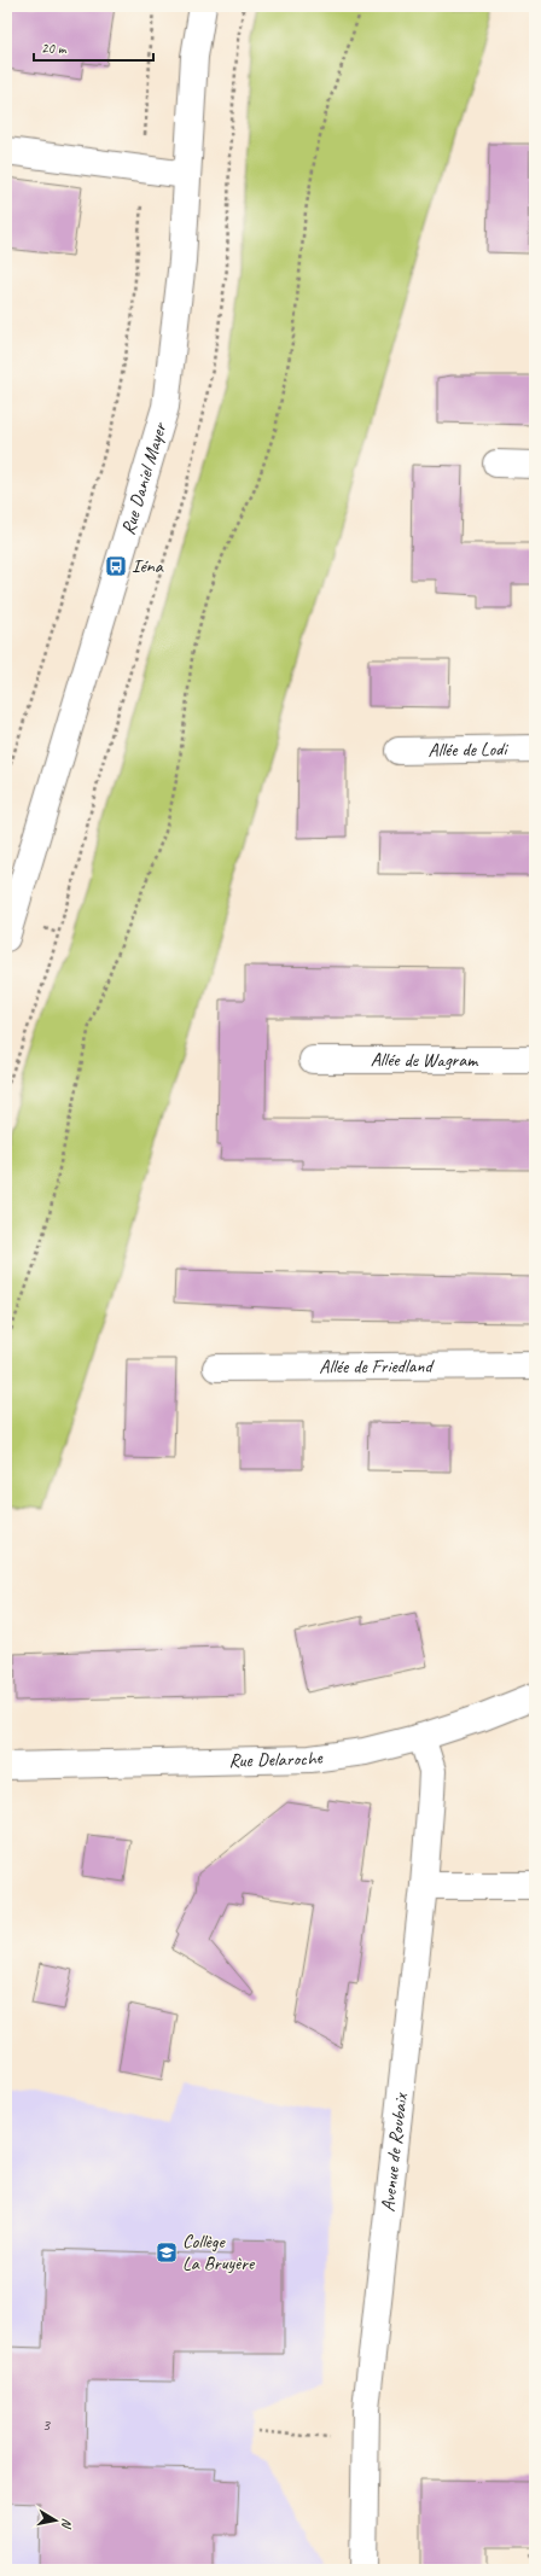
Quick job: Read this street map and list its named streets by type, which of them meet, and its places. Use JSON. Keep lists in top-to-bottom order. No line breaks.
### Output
{"streets":{"street":["Rue Daniel Mayer","Allée de Lodi","Allée de Wagram","Allée de Friedland","Rue Delaroche","Avenue de Roubaix"]},"crossings":[["Rue Delaroche","Avenue de Roubaix"]],"places":{"bus stop":["Iéna"],"school or university":["Collège La Bruyère"]},"house_numbers":["3"],"scale_bar":"20 m","north":"right"}
